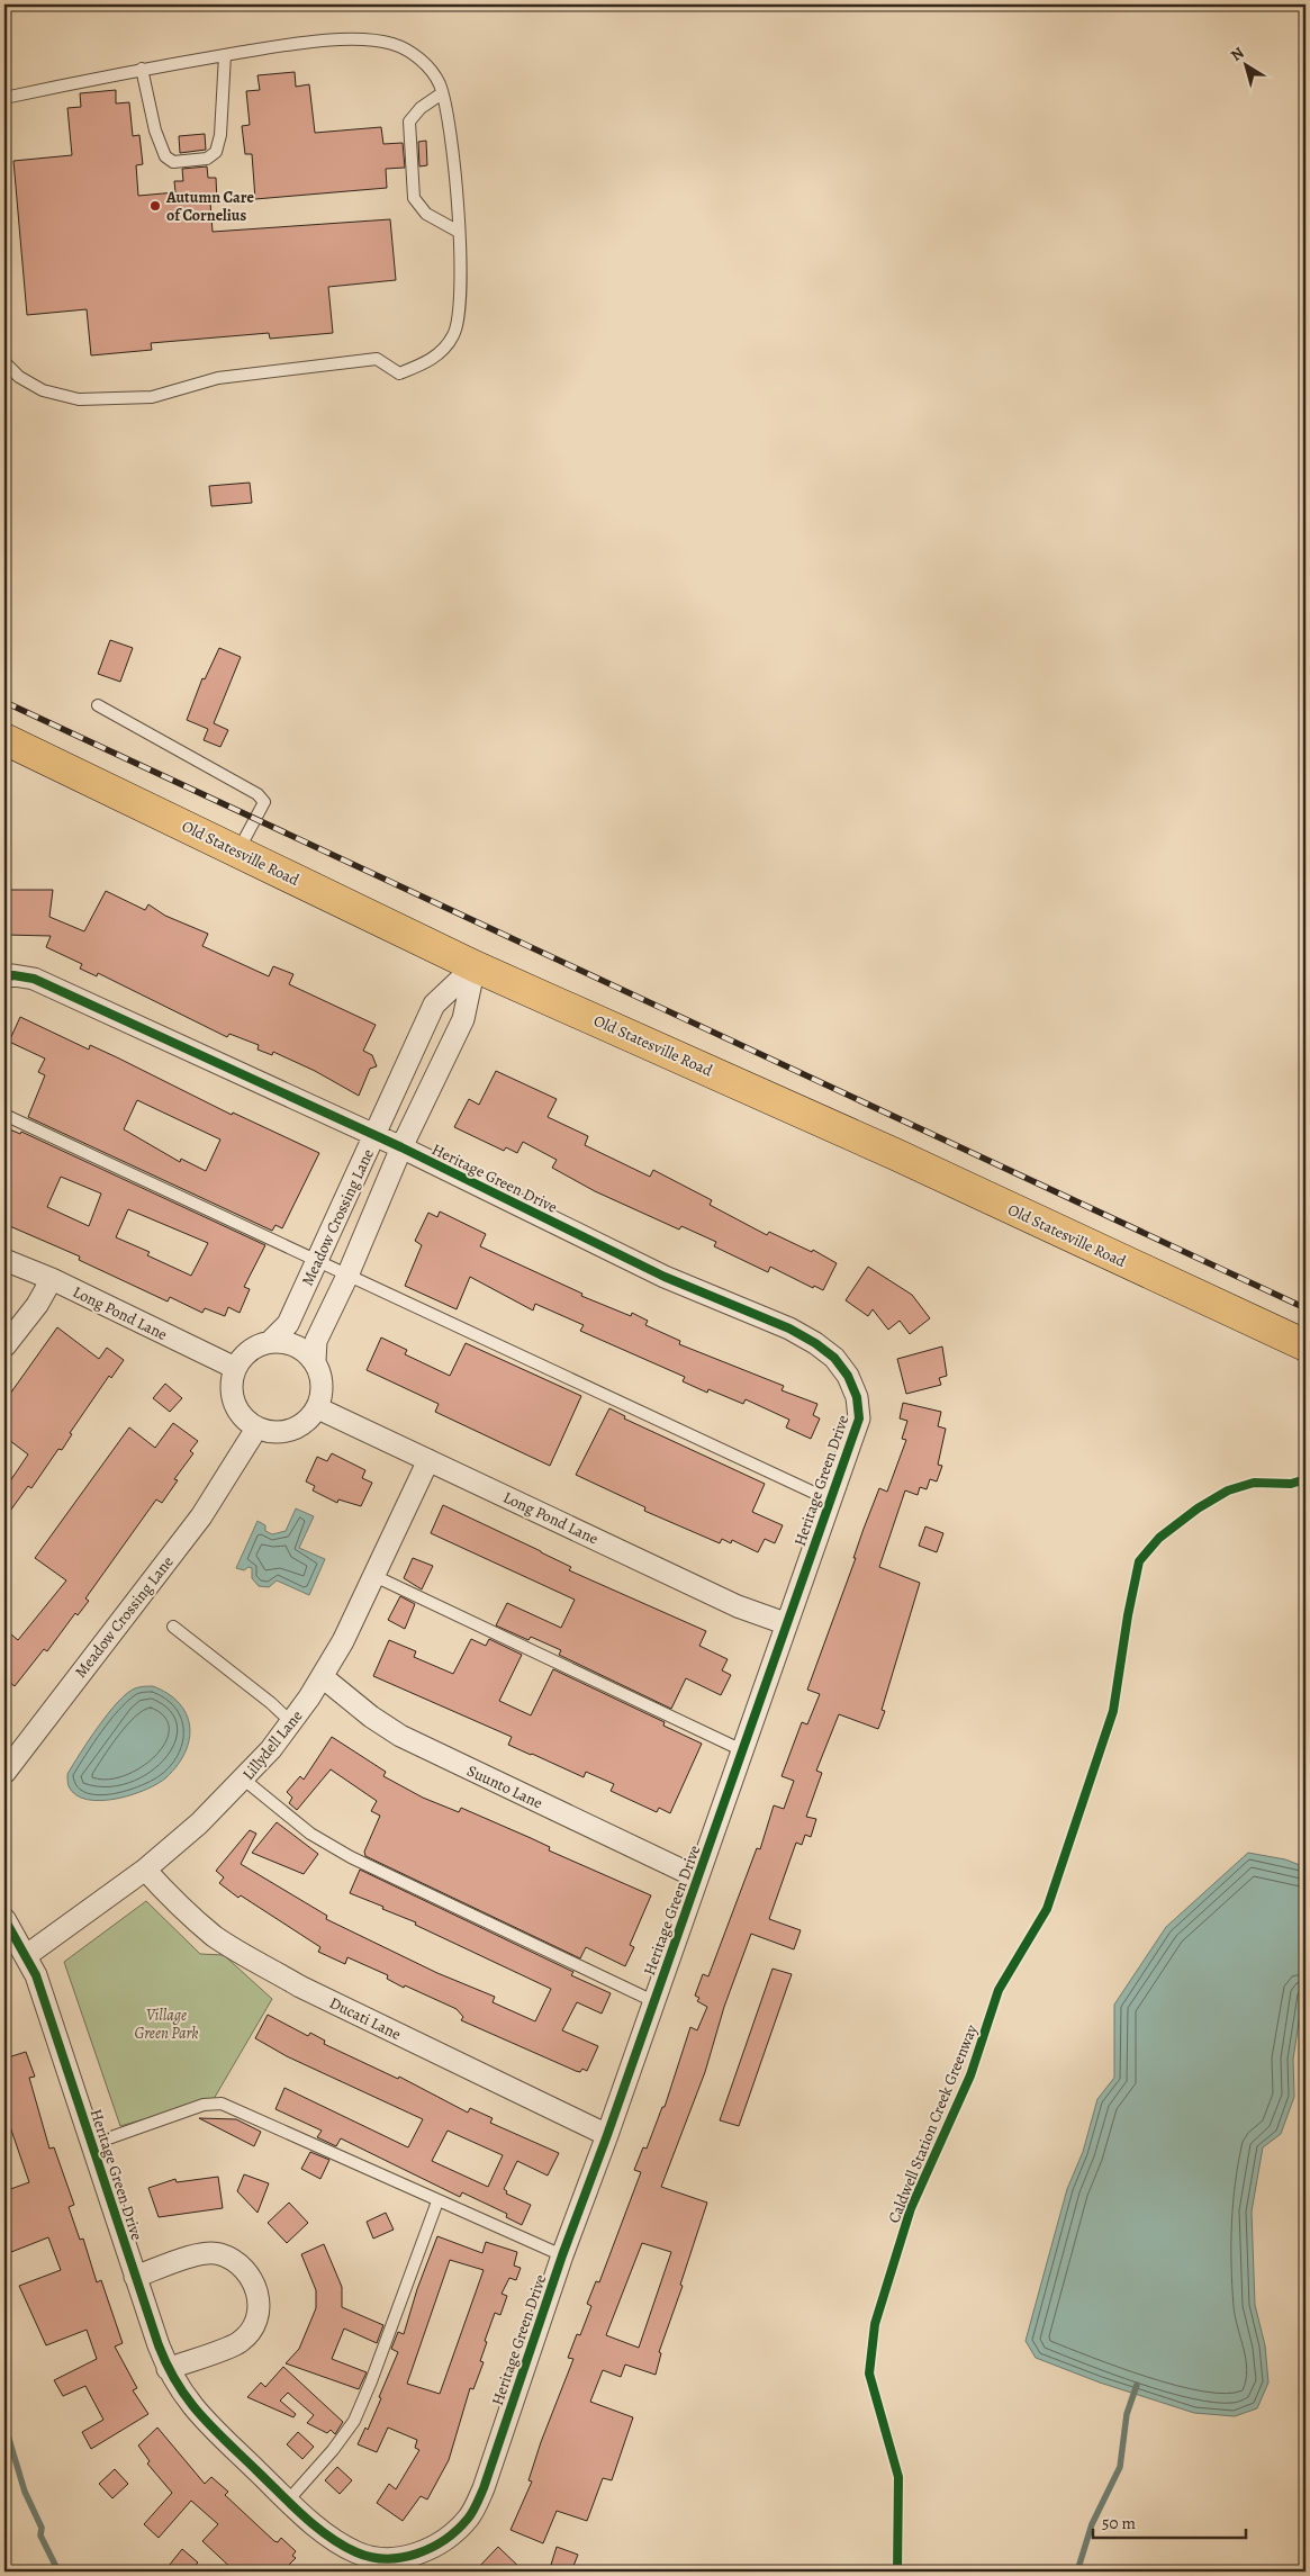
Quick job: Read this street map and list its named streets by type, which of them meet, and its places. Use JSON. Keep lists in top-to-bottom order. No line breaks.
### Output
{"streets":{"main road":["Old Statesville Road"],"street":["Heritage Green Drive","Meadow Crossing Lane","Long Pond Lane","Lillydell Lane","Suunto Lane","Ducati Lane"],"cycle path":["Caldwell Station Creek Greenway"]},"crossings":[["Old Statesville Road","Meadow Crossing Lane"],["Heritage Green Drive","Meadow Crossing Lane"],["Heritage Green Drive","Long Pond Lane"],["Heritage Green Drive","Lillydell Lane"],["Heritage Green Drive","Suunto Lane"],["Heritage Green Drive","Ducati Lane"],["Meadow Crossing Lane","Long Pond Lane"],["Long Pond Lane","Lillydell Lane"],["Lillydell Lane","Suunto Lane"],["Lillydell Lane","Ducati Lane"]],"parks":["Village Green Park"],"places":["Autumn Care of Cornelius"],"scale_bar":"50 m","north":"top left"}
